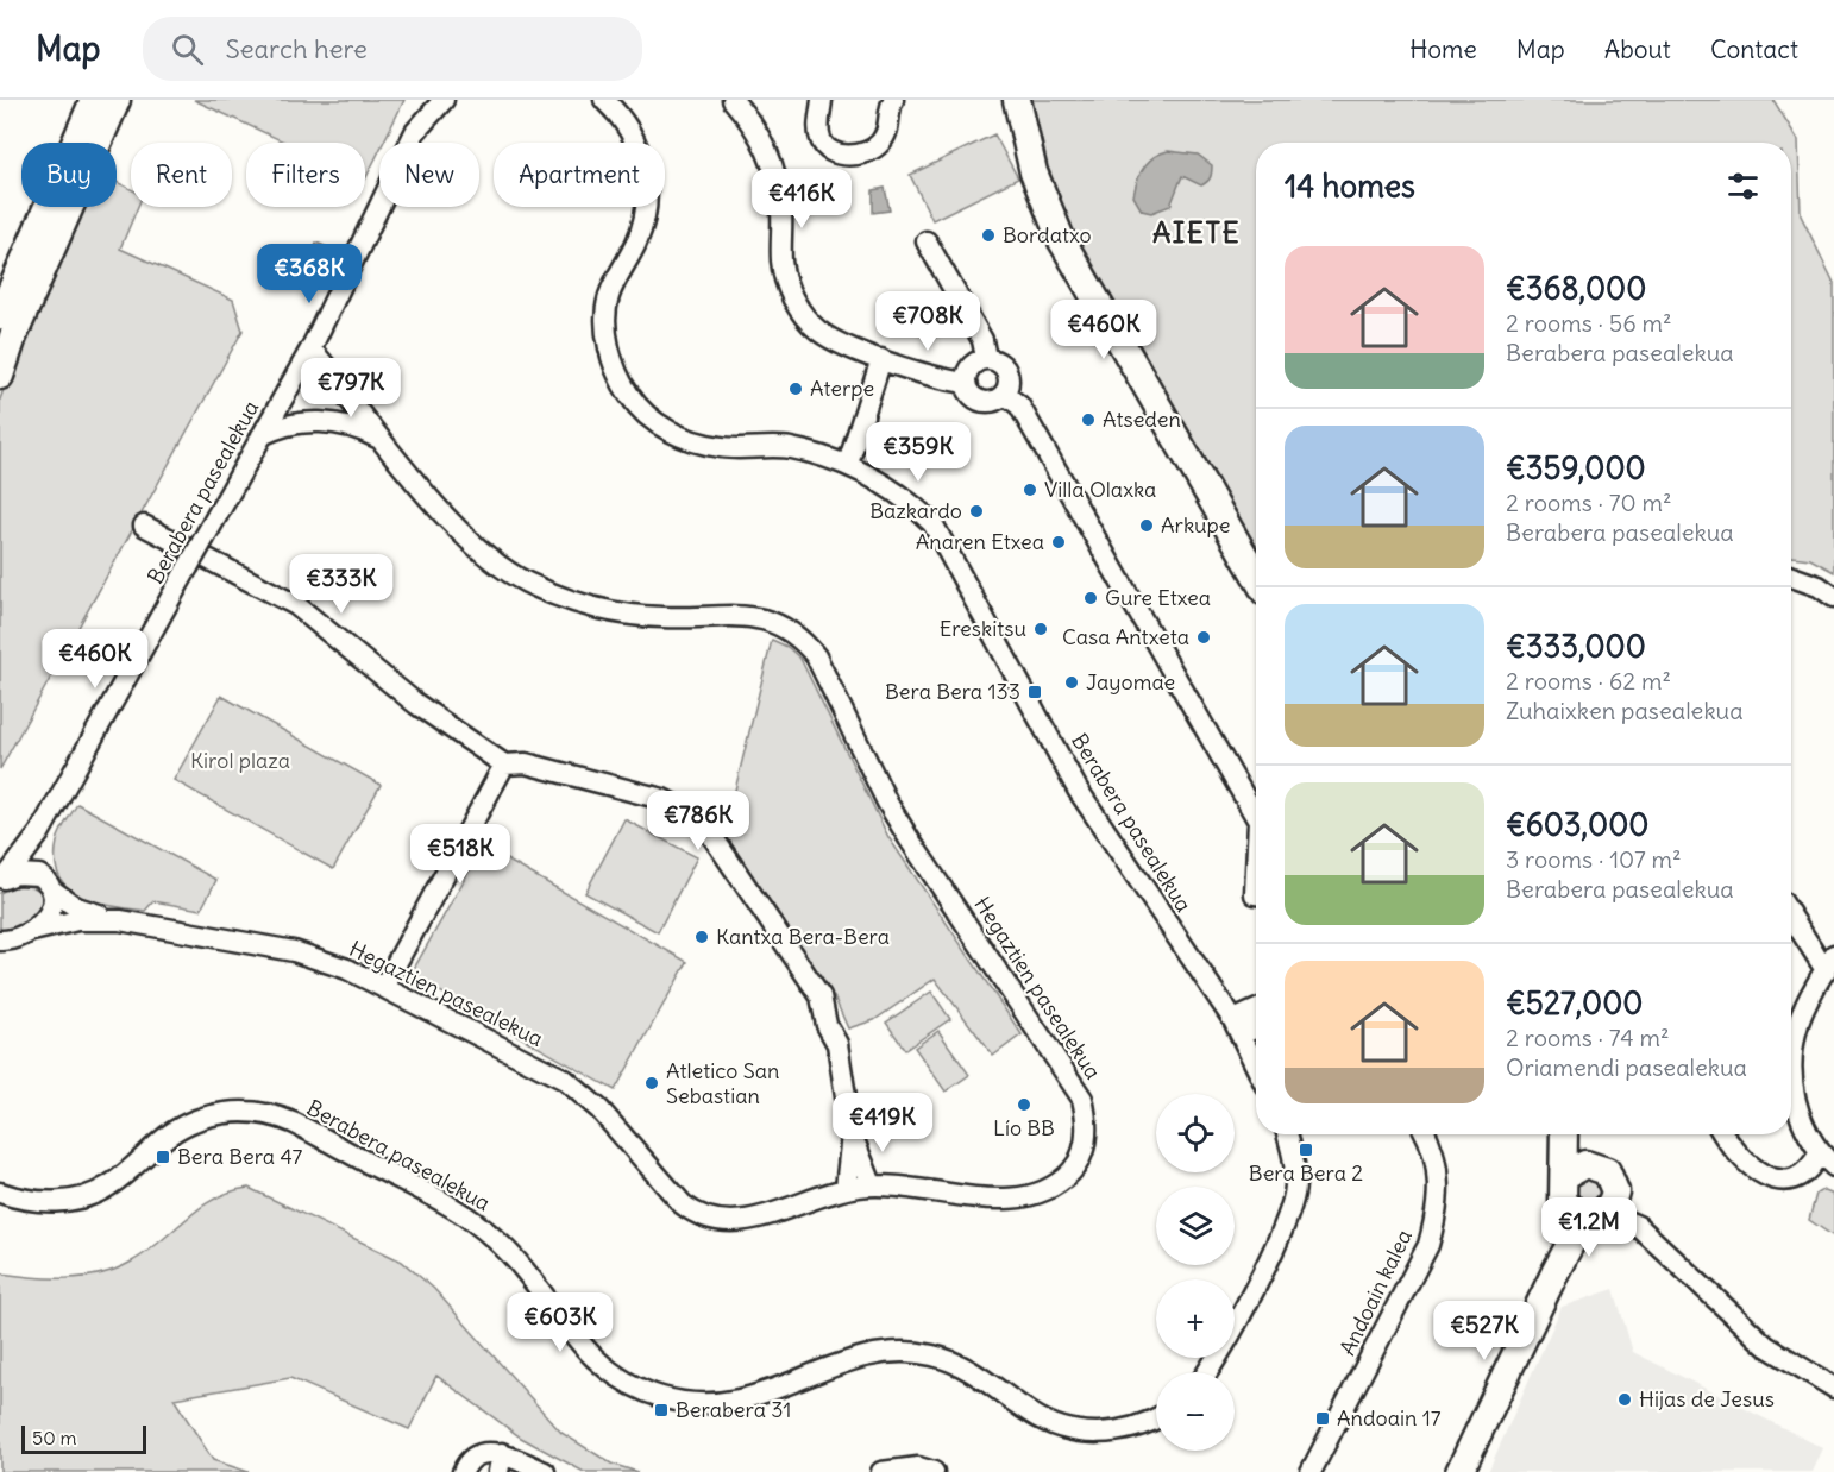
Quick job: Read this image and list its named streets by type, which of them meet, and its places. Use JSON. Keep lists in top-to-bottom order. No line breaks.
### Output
{"streets":{"street":["Berabera pasealekua","Hegaztien pasealekua","Andoain kalea"]},"crossings":[["Berabera pasealekua","Hegaztien pasealekua"]],"districts":["AIETE"],"parks":["Kirol plaza"],"places":{"other":["Bordatxo","Aterpe","Atseden","Villa Olaxka","Bazkardo","Arkupe","Anaren Etxea","Gure Etxea","Ereskitsu","Casa Antxeta","Jayomae","Kantxa Bera-Bera","Atletico San Sebastian","Lío BB","Hijas de Jesus"],"transit":["Bera Bera 133","Bera Bera 2","Bera Bera 47","Berabera 31","Andoain 17"]},"scale_bar":"50 m","page":{"header":"Map","search":"Search here","nav":["Home","Map","About","Contact"],"chip":["Buy","Rent","Filters","New","Apartment"],"heading":"14 homes","price":["€416K","€368K","€708K","€460K","€797K","€359K","€333K","€460K","€786K","€518K","€419K","€1.2M","€603K","€527K"],"list":[{"name":"€368,000","note":"2 rooms · 56 m² · Berabera pasealekua"},{"name":"€359,000","note":"2 rooms · 70 m² · Berabera pasealekua"},{"name":"€333,000","note":"2 rooms · 62 m² · Zuhaixken pasealekua"},{"name":"€603,000","note":"3 rooms · 107 m² · Berabera pasealekua"},{"name":"€527,000","note":"2 rooms · 74 m² · Oriamendi pasealekua"}],"map_buttons":["+","−"],"scale":"50 m"}}
